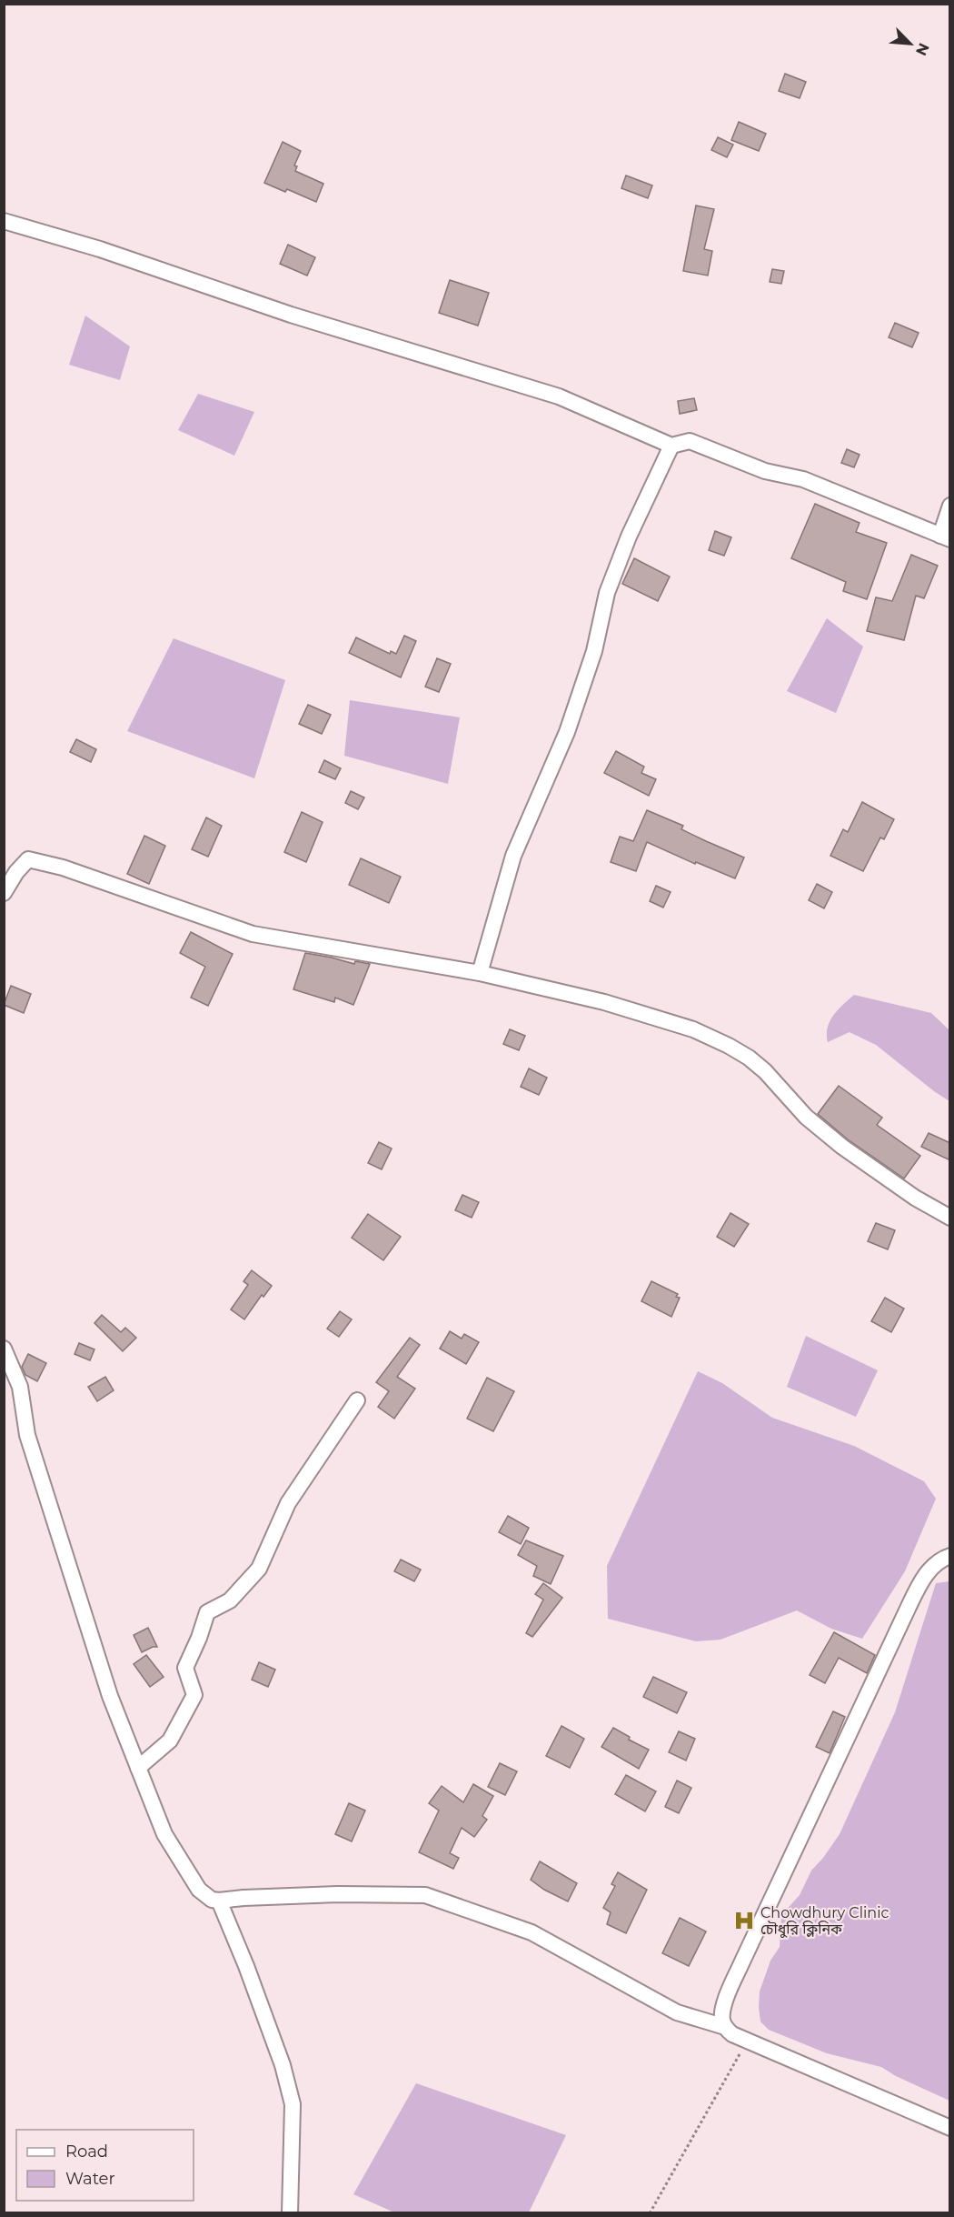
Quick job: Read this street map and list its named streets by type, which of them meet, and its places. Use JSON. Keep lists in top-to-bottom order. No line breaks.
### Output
{"places":{"hospital":["Chowdhury Clinic চৌধুরি ক্লিনিক"]},"legend":["Road","Water"],"north":"bottom right"}
